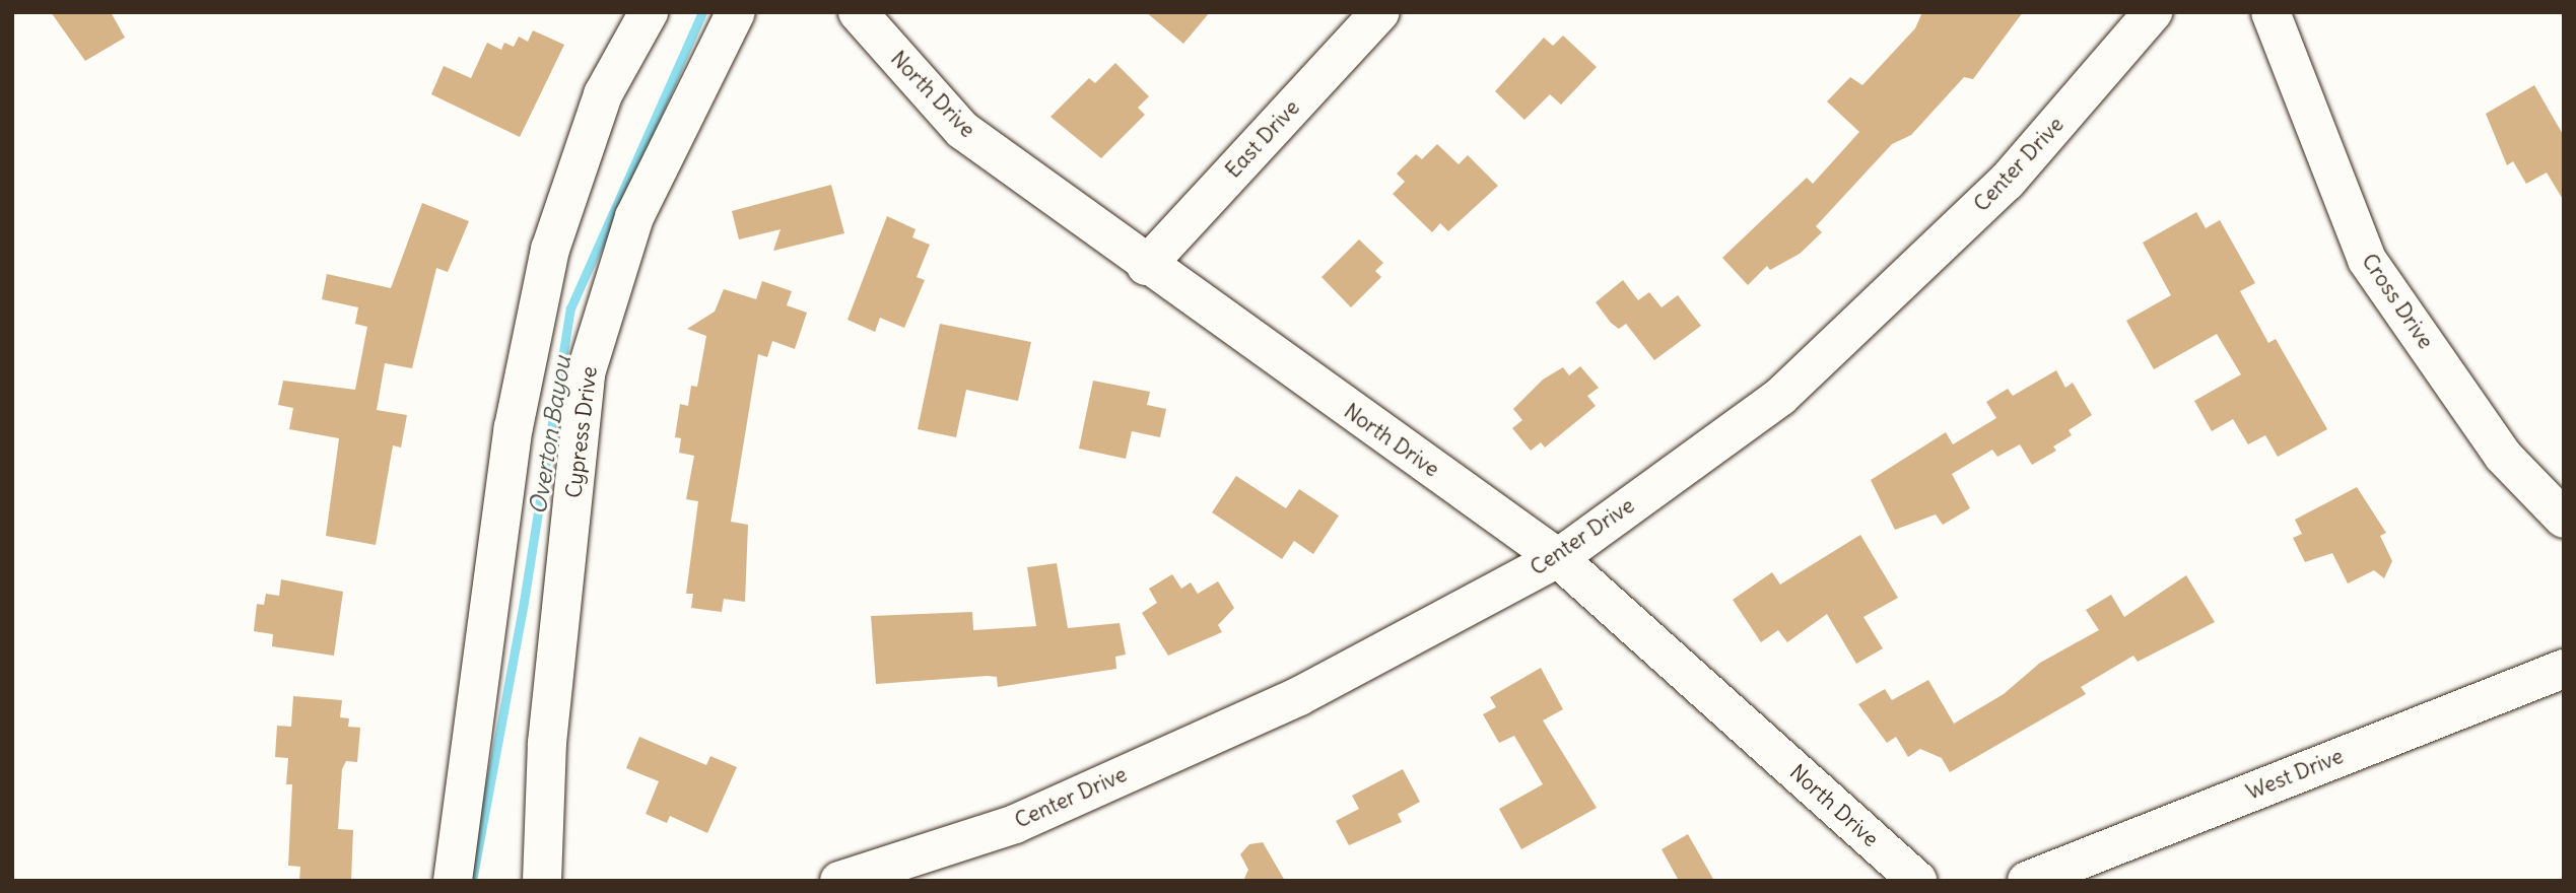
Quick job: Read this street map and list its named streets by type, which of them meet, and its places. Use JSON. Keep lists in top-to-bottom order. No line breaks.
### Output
{"streets":{"street":["North Drive","East Drive","Center Drive","Cross Drive","Cypress Drive","West Drive"]},"crossings":[["North Drive","East Drive"],["North Drive","Center Drive"]],"water":["Overton Bayou"]}
